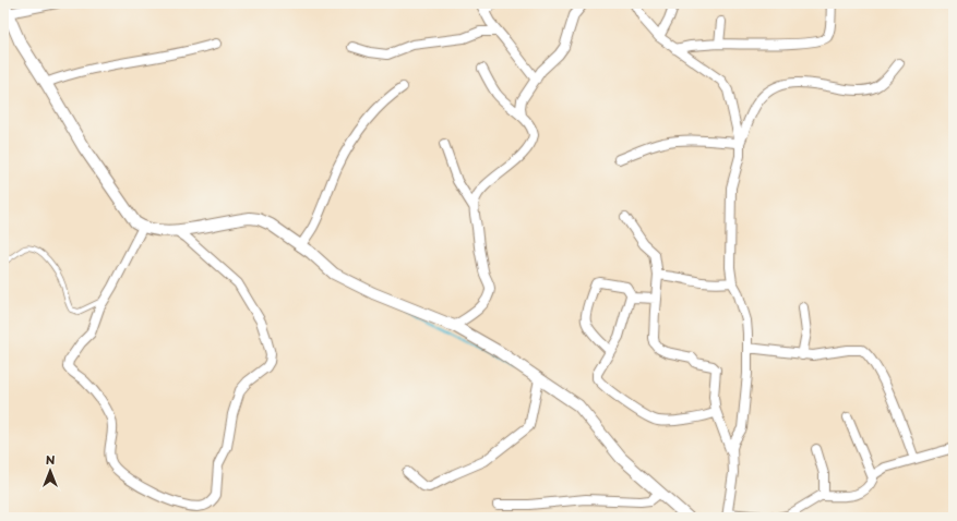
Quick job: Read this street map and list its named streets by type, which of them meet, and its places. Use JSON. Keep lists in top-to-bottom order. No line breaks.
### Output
{"north":"top"}
